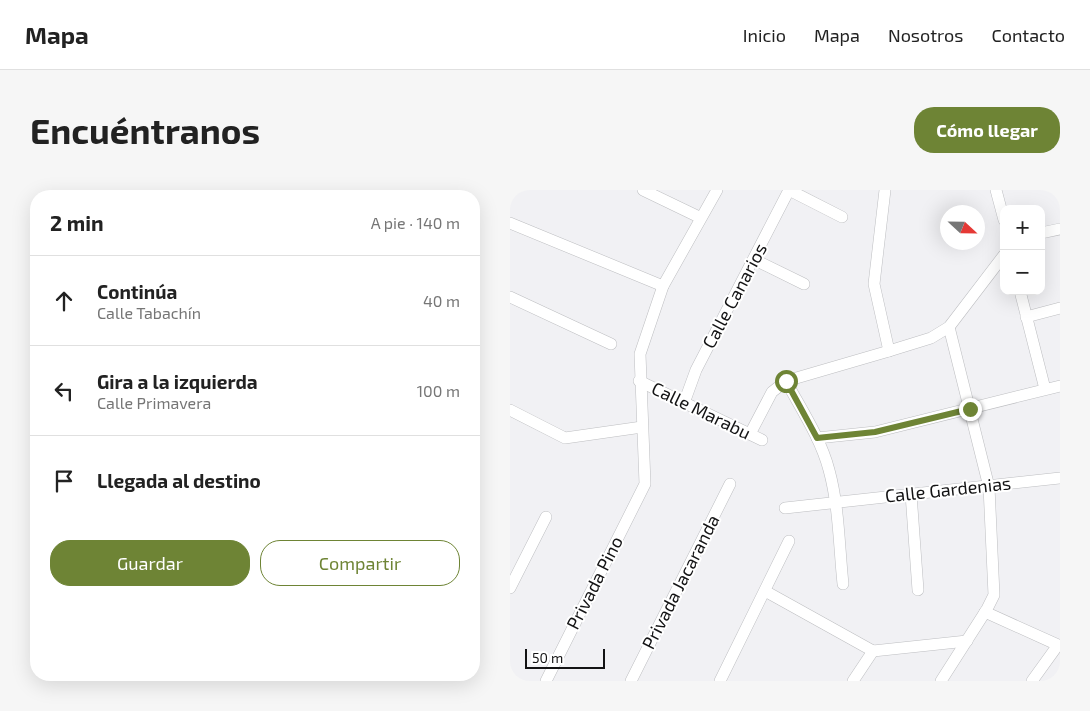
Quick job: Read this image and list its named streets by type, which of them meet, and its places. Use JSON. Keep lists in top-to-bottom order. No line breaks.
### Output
{"streets":{"street":["Calle Canarios","Calle Marabu","Calle Gardenias","Privada Jacaranda","Privada Pino"]},"crossings":[["Calle Canarios","Calle Marabu"]],"scale_bar":"50 m","north":"right","page":{"header":"Mapa","nav":["Inicio","Mapa","Nosotros","Contacto"],"buttons":["Cómo llegar",["Guardar","Compartir"]],"title":"Encuéntranos","heading":["2 min","A pie · 140 m"],"map_buttons":["+","−"],"list":[["Continúa","Calle Tabachín","40 m"],["Gira a la izquierda","Calle Primavera","100 m"],"Llegada al destino"],"scale":"50 m"}}
